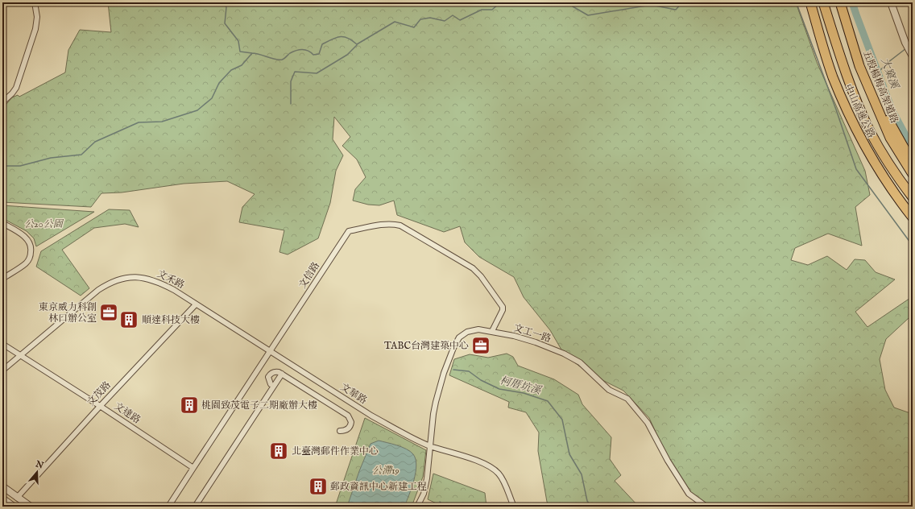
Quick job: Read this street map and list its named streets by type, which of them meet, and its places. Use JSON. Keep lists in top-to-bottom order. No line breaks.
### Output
{"streets":{"highway":["五股楊梅高架道路","中山高速公路"],"street":["文信路","文禾路","文工一路","文茂路","文華路","文達路"]},"crossings":[["文信路","文禾路"],["文信路","文工一路"],["文信路","文華路"],["文信路","文達路"],["文禾路","文茂路"],["文禾路","文華路"],["文禾路","文達路"],["文工一路","文華路"],["文茂路","文達路"]],"water":["大窠溪","柯厝坑溪"],"parks":["公20公園","公滯19"],"places":{"office":["東京威力科創 林口辦公室","TABC台灣建築中心"],"building":["順達科技大樓","桃園致茂電子二期廠辦大樓","北臺灣郵件作業中心","郵政資訊中心新建工程"]},"north":"top"}
